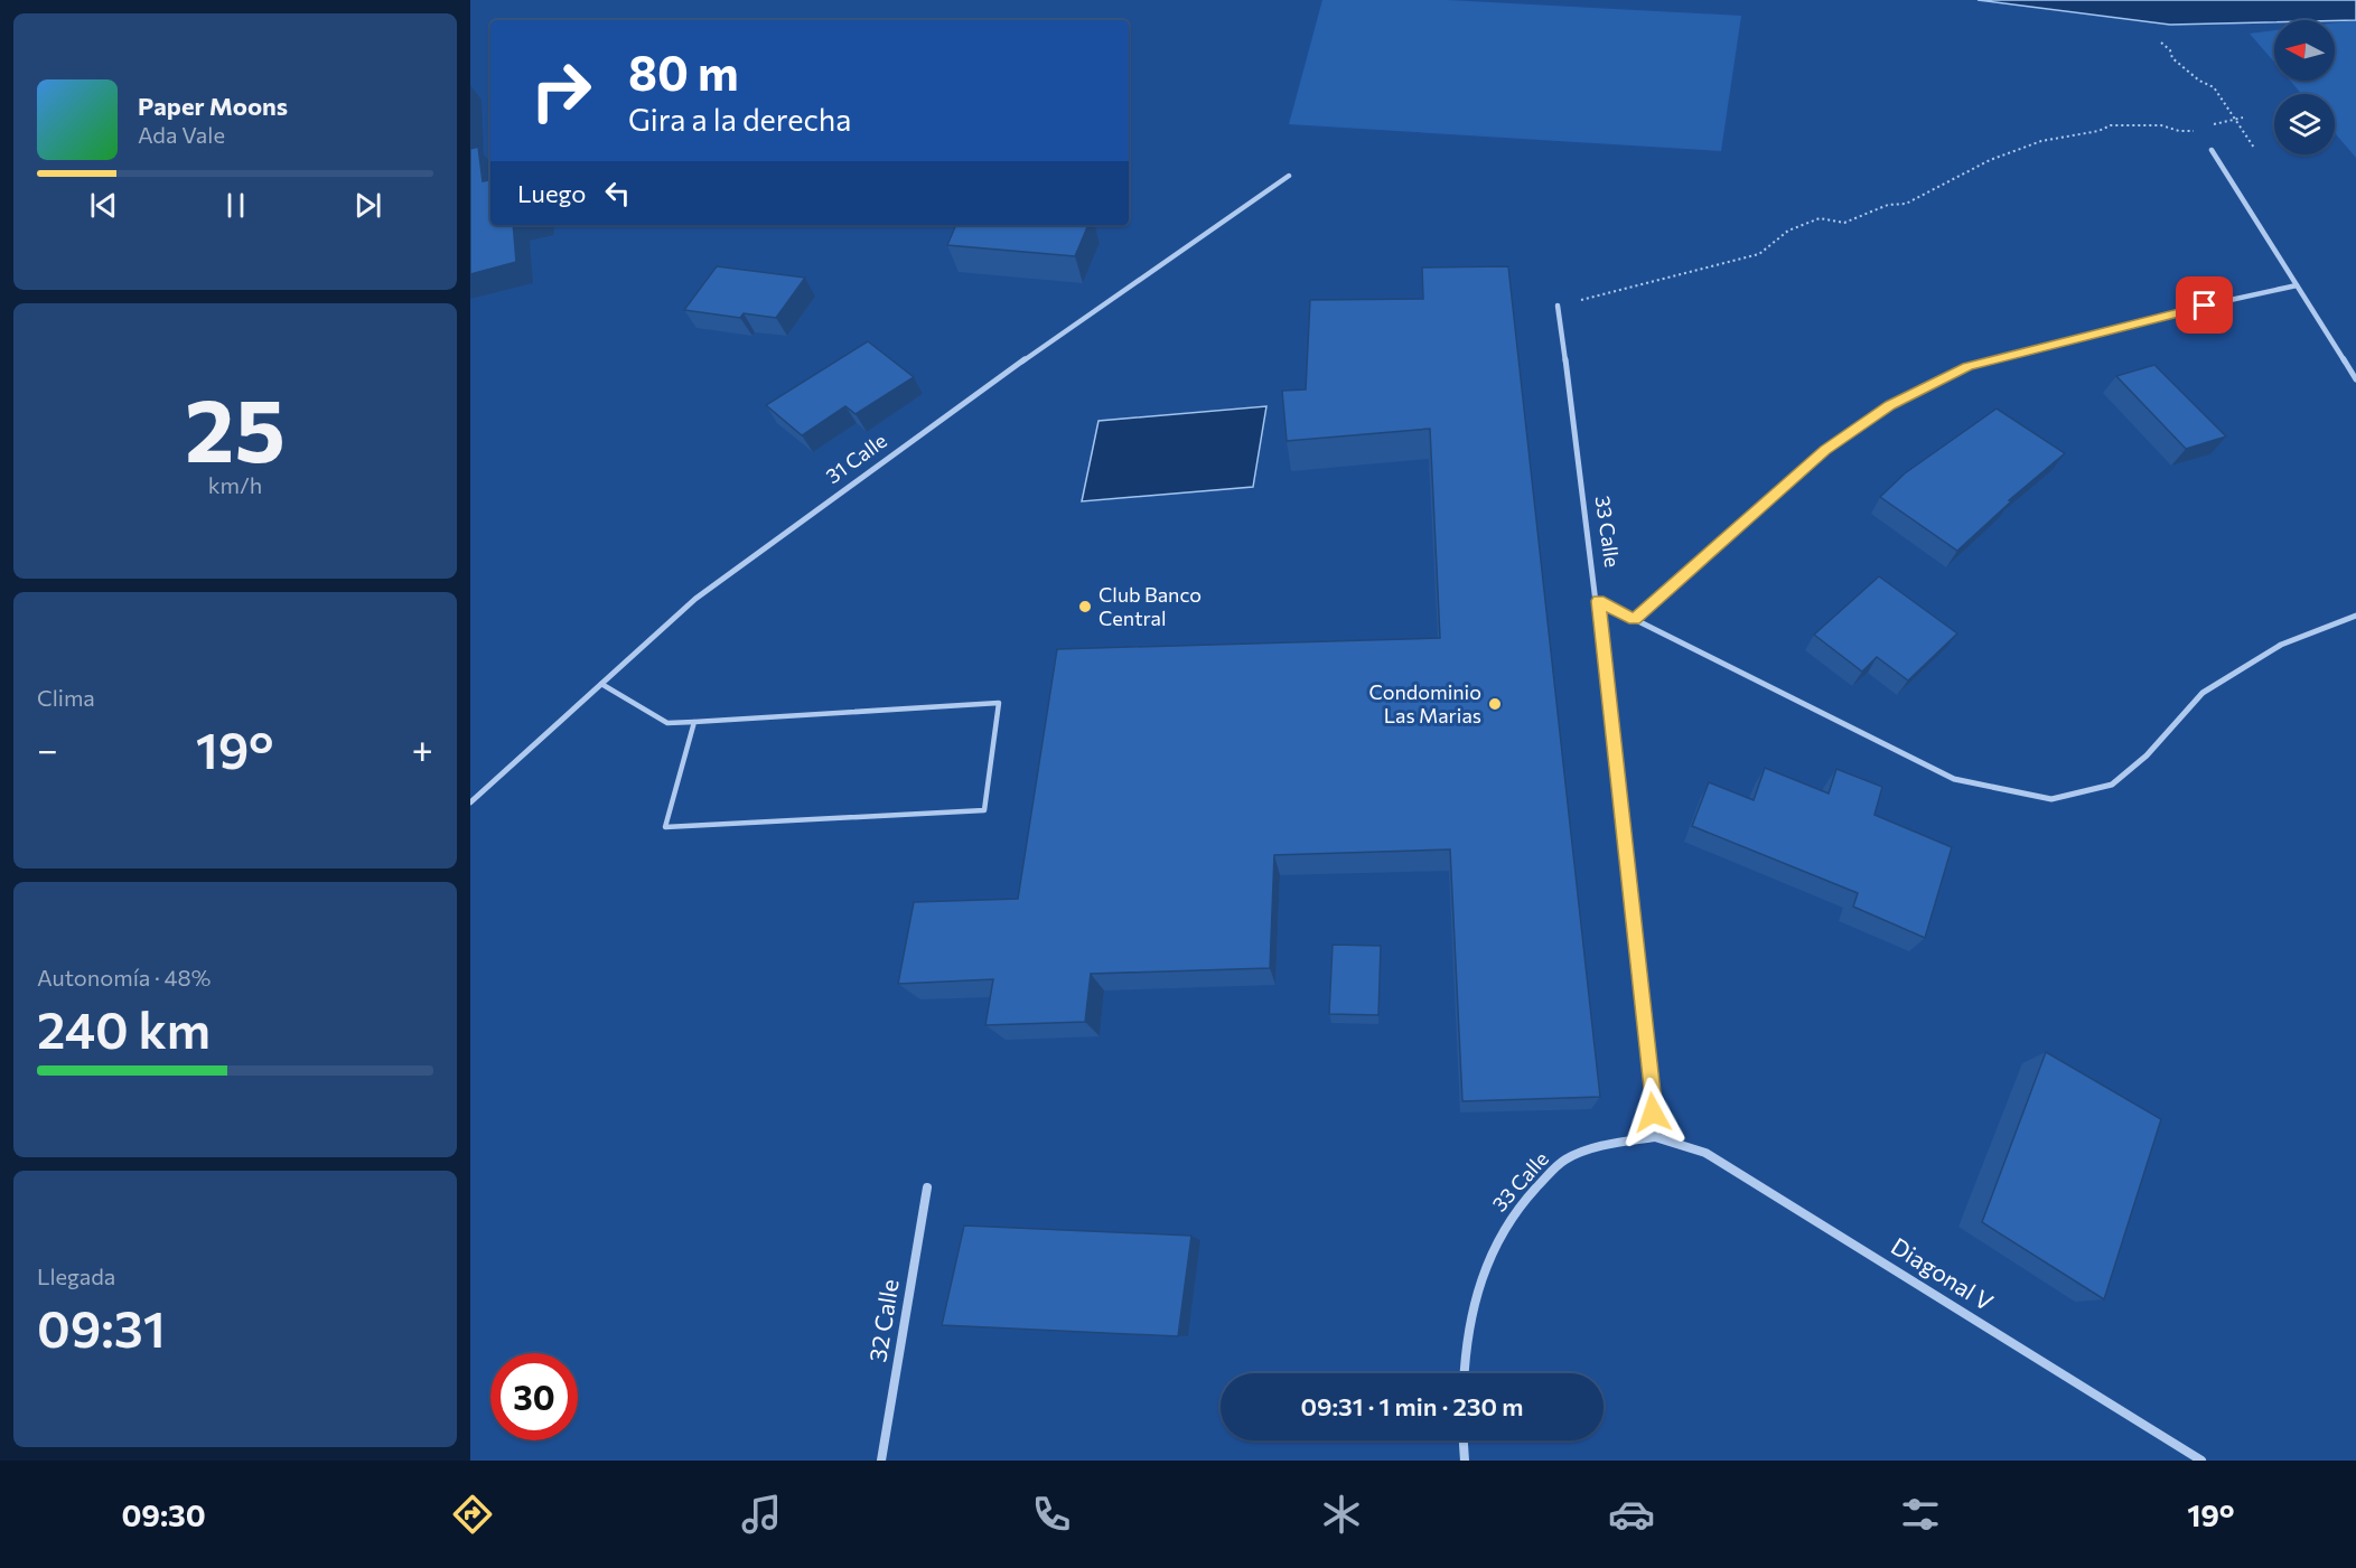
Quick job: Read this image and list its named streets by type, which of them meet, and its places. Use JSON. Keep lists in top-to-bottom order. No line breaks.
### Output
{"streets":{"street":["31 Calle","33 Calle","Diagonal V","32 Calle"]},"crossings":[["33 Calle","Diagonal V"]],"places":["Club Banco Central","Condominio Las Marias"],"north":"left","page":{"turn":["80 m","Gira a la derecha"],"song":["Paper Moons","Ada Vale"],"then":"Luego","tile":[["25","km/h"],"Clima",["Autonomía · 48%","240 km"],["Llegada","09:31"]],"heat":["−","19°","+"],"limit":"30","trip":"09:31 · 1 min · 230 m","tabs":["09:30","19°"]}}
